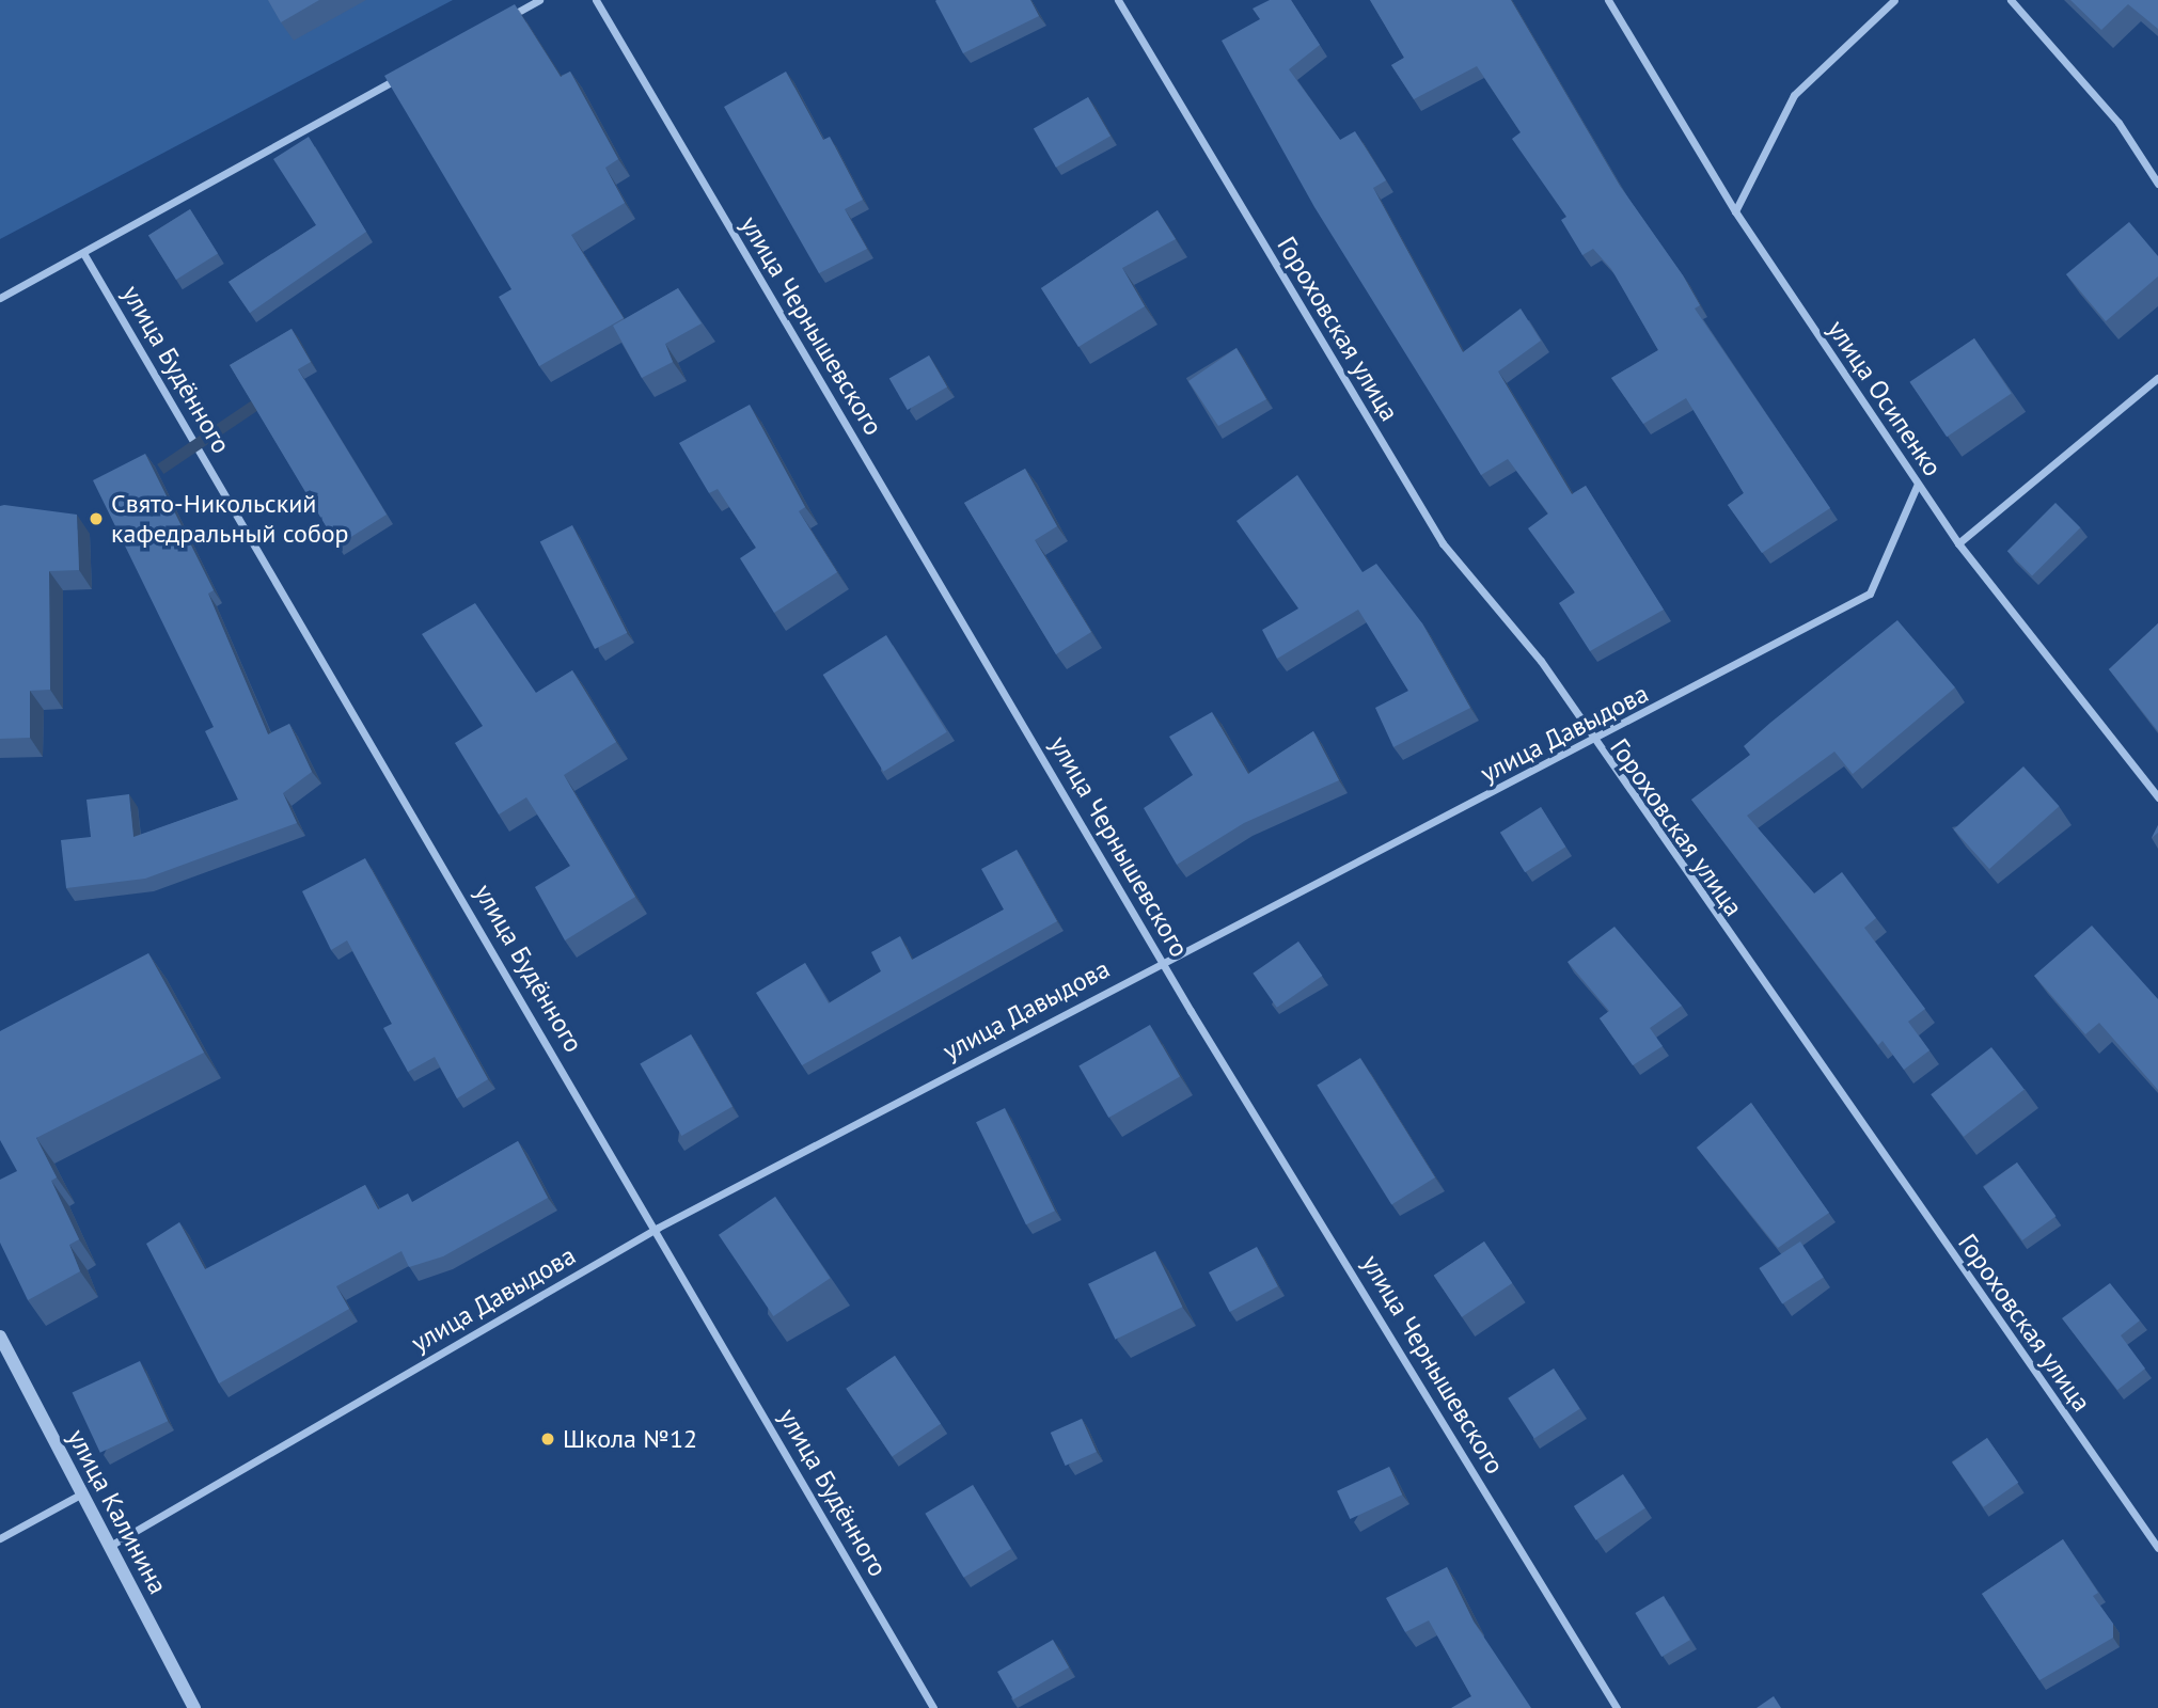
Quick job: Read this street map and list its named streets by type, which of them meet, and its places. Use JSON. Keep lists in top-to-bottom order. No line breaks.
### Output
{"streets":{"street":["улица Чернышевского","Гороховская улица","улица Будённого","улица Осипенко","улица Давыдова","улица Калинина"]},"crossings":[["улица Чернышевского","улица Давыдова"],["Гороховская улица","улица Давыдова"],["улица Будённого","улица Давыдова"],["улица Осипенко","улица Давыдова"],["улица Давыдова","улица Калинина"]],"places":["Свято-Никольский кафедральный собор","Школа №12"]}
